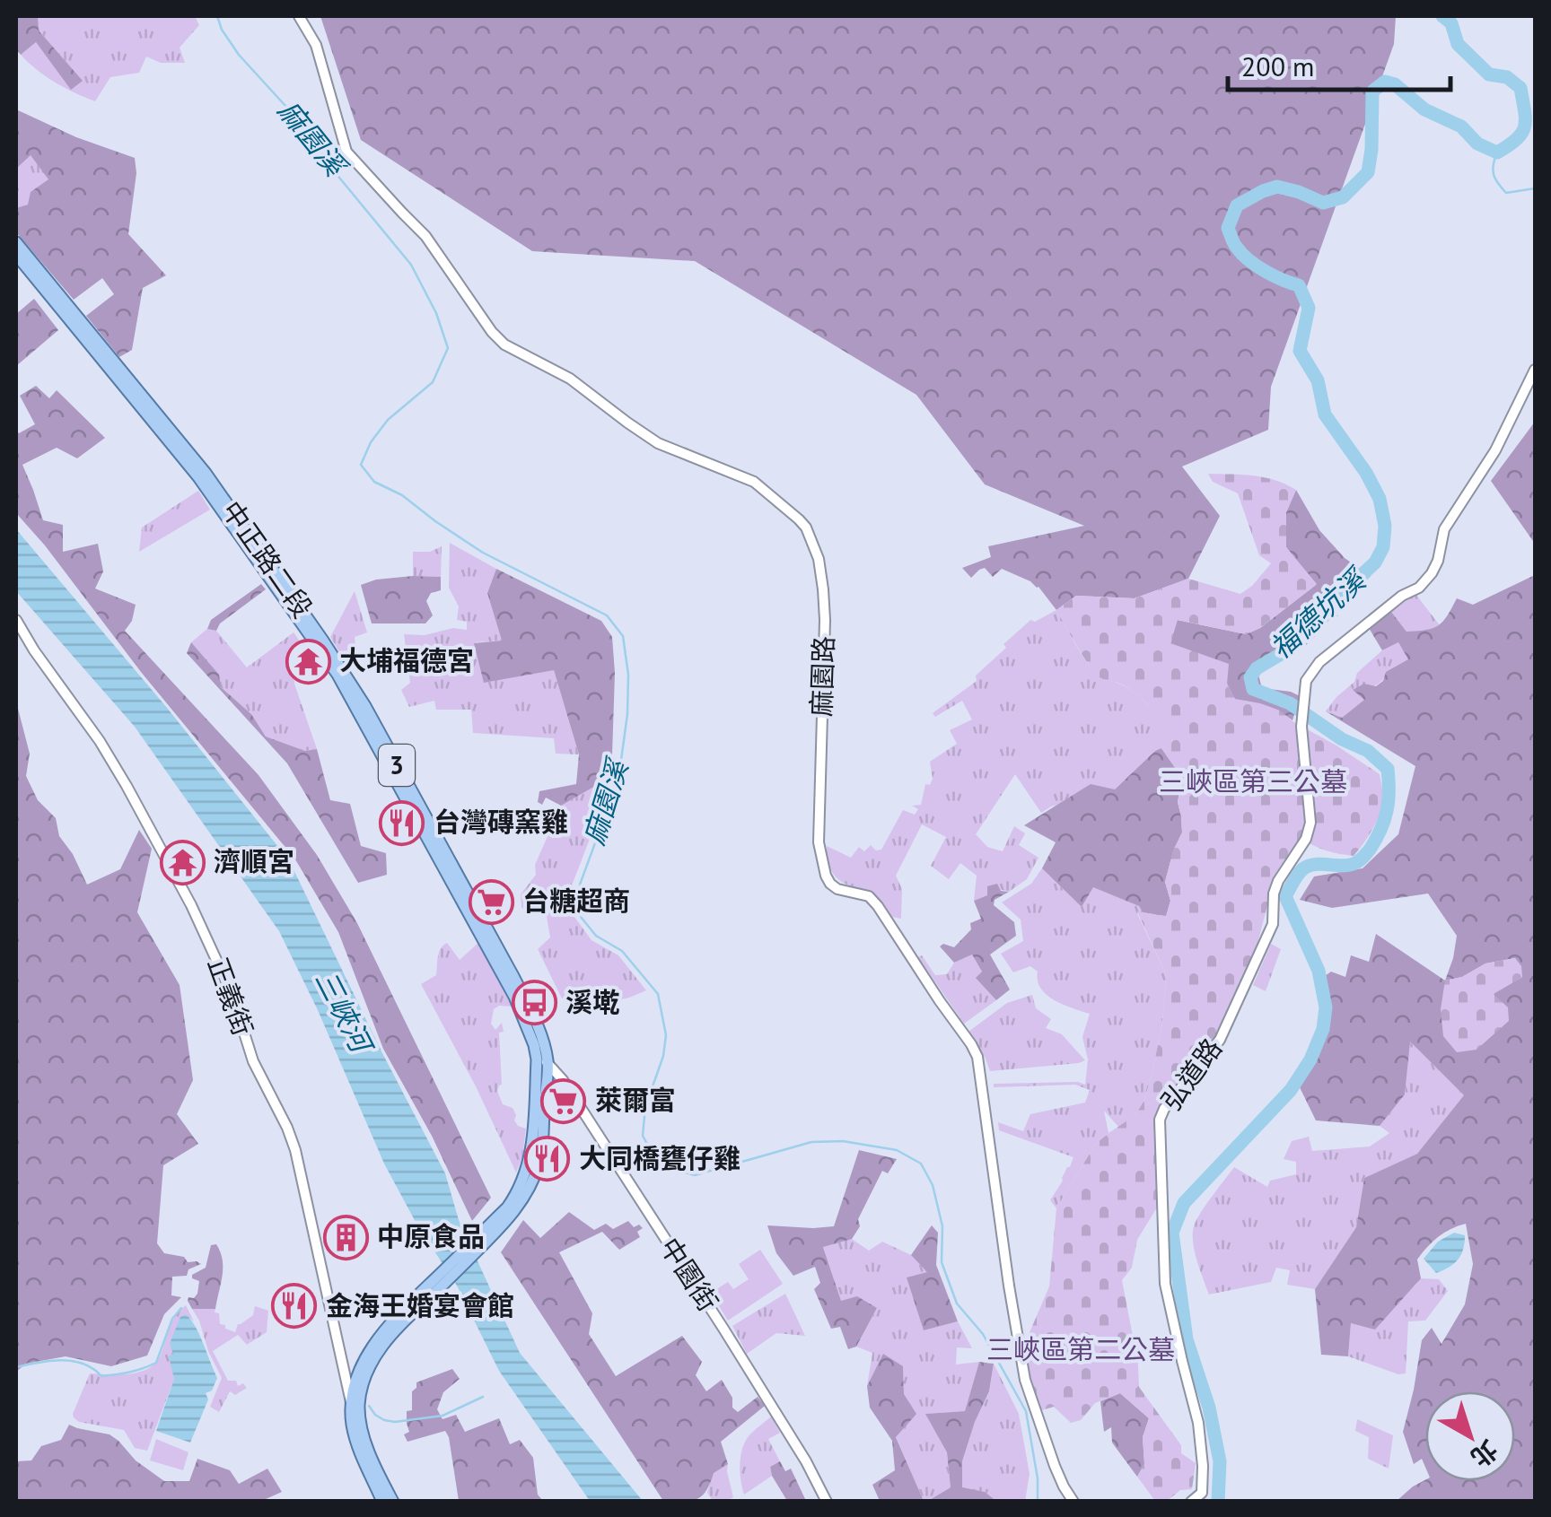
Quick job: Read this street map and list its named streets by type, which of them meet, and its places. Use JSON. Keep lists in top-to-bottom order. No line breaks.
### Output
{"streets":{"main road":["中正路二段","3"],"street":["麻園路","正義街","弘道路","中園街"]},"crossings":[["中正路二段","3"],["中正路二段","正義街"],["中正路二段","中園街"],["3","正義街"]],"water":["麻園溪","福德坑溪","三峽河"],"parks":["三峽區第三公墓","三峽區第二公墓"],"places":{"temple":["大埔福德宮","濟順宮"],"restaurant":["台灣磚窯雞","大同橋甕仔雞","金海王婚宴會館"],"supermarket":["台糖超商","萊爾富"],"bus stop":["溪墘"],"building":["中原食品"]},"scale_bar":"200 m","north":"bottom right"}
